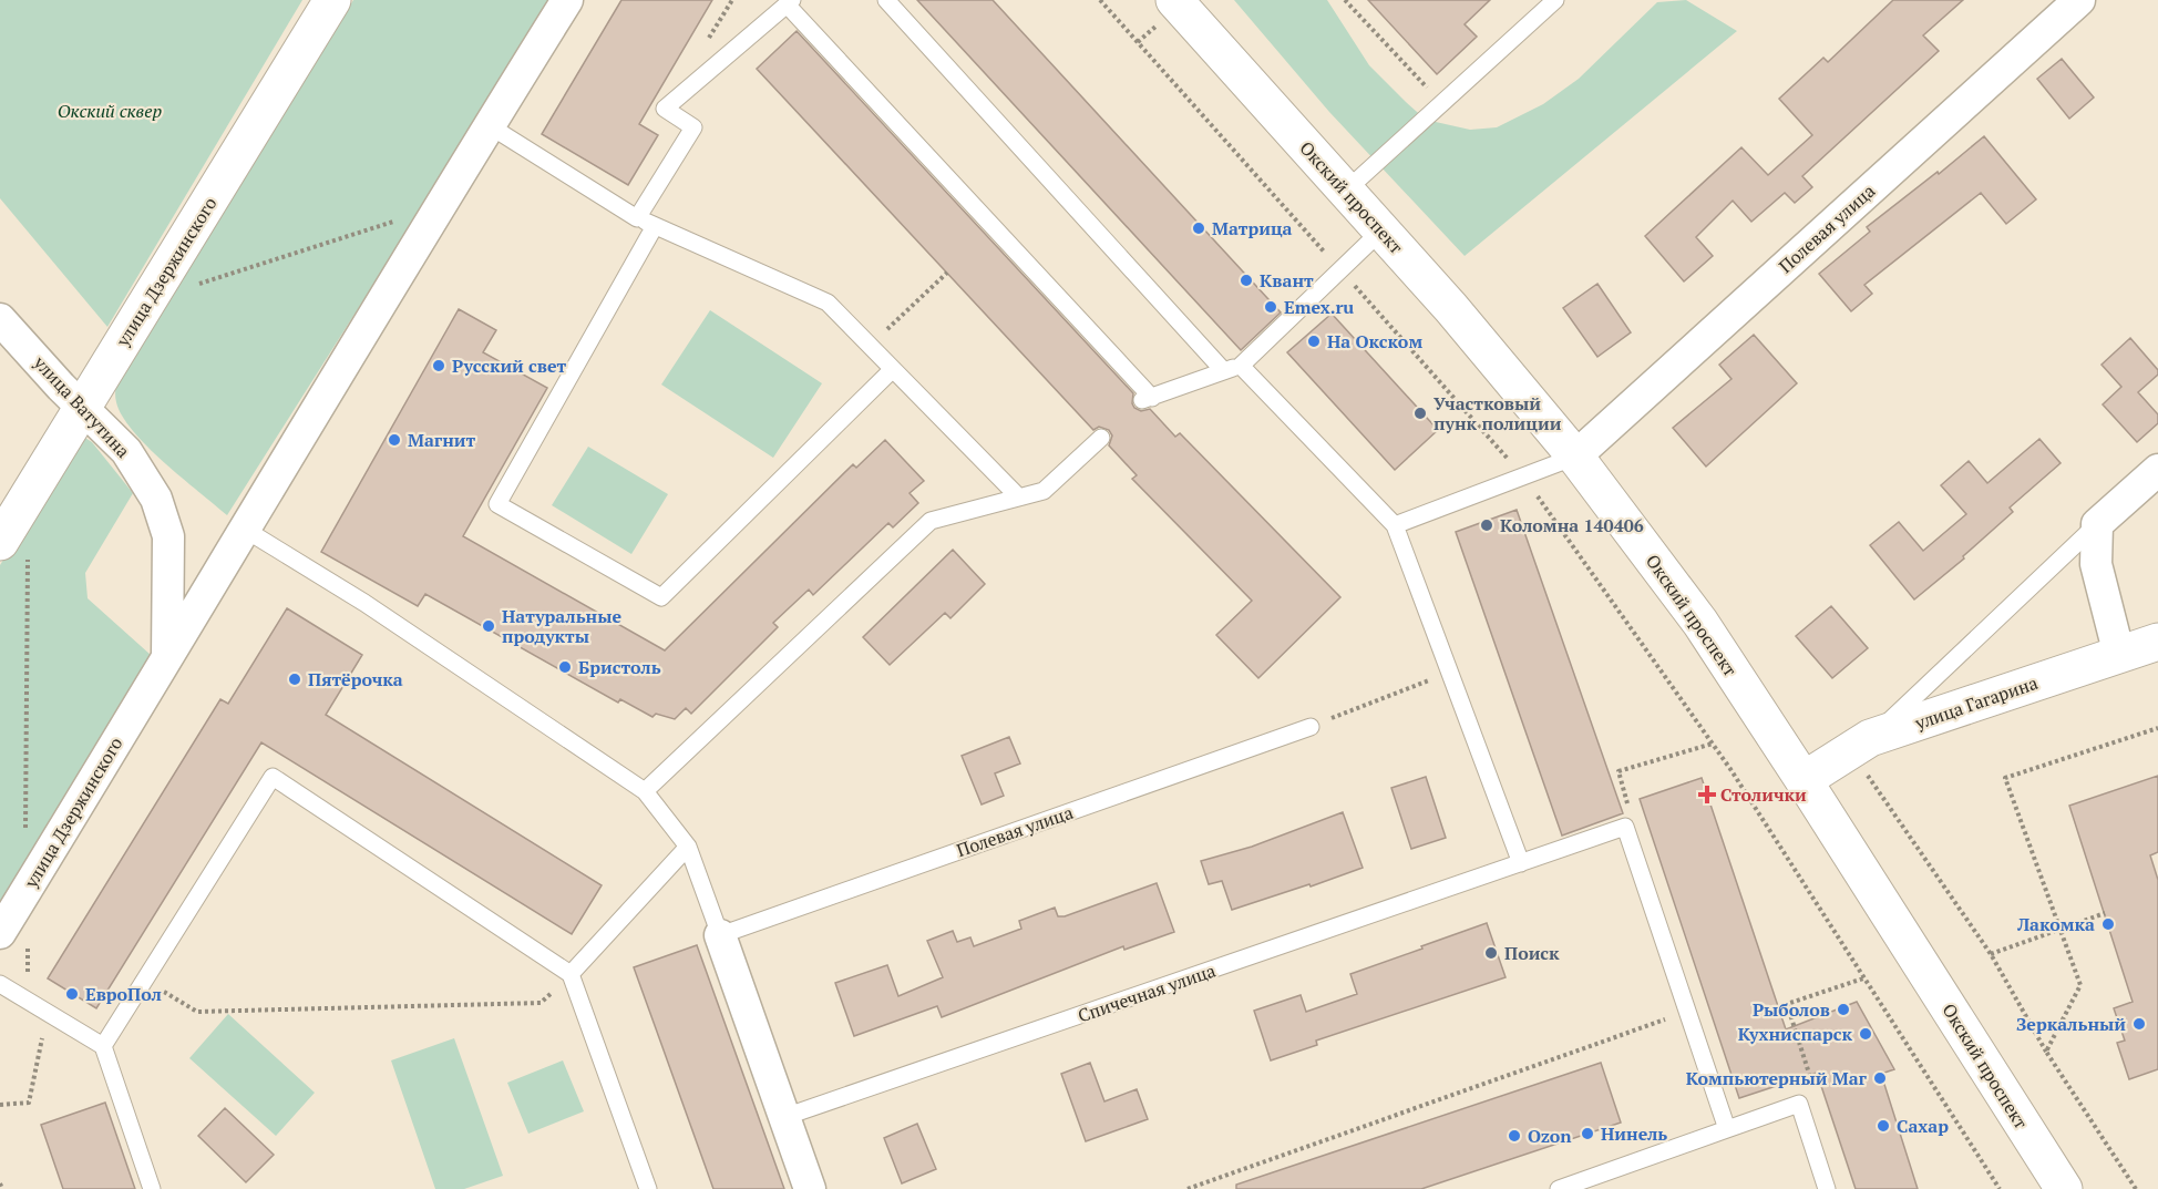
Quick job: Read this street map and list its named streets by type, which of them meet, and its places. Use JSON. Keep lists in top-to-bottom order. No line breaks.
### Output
{"streets":{"main road":["Окский проспект","улица Дзержинского","улица Гагарина"],"street":["Полевая улица","улица Ватутина"],"lane":["Спичечная улица"]},"crossings":[["Окский проспект","Полевая улица"],["Окский проспект","улица Гагарина"],["улица Дзержинского","улица Ватутина"]],"parks":["Окский сквер"],"places":{"other":["Матрица","Квант","Emex.ru","На Окском","Русский свет","Участковый пунк полиции","Магнит","Коломна 140406","Натуральные продукты","Бристоль","Пятёрочка","Лакомка","Поиск","ЕвроПол","Рыболов","Зеркальный","Кухниспарск","Компьютерный Маг","Сахар","Нинель","Ozon"],"health":["Столички"]}}
